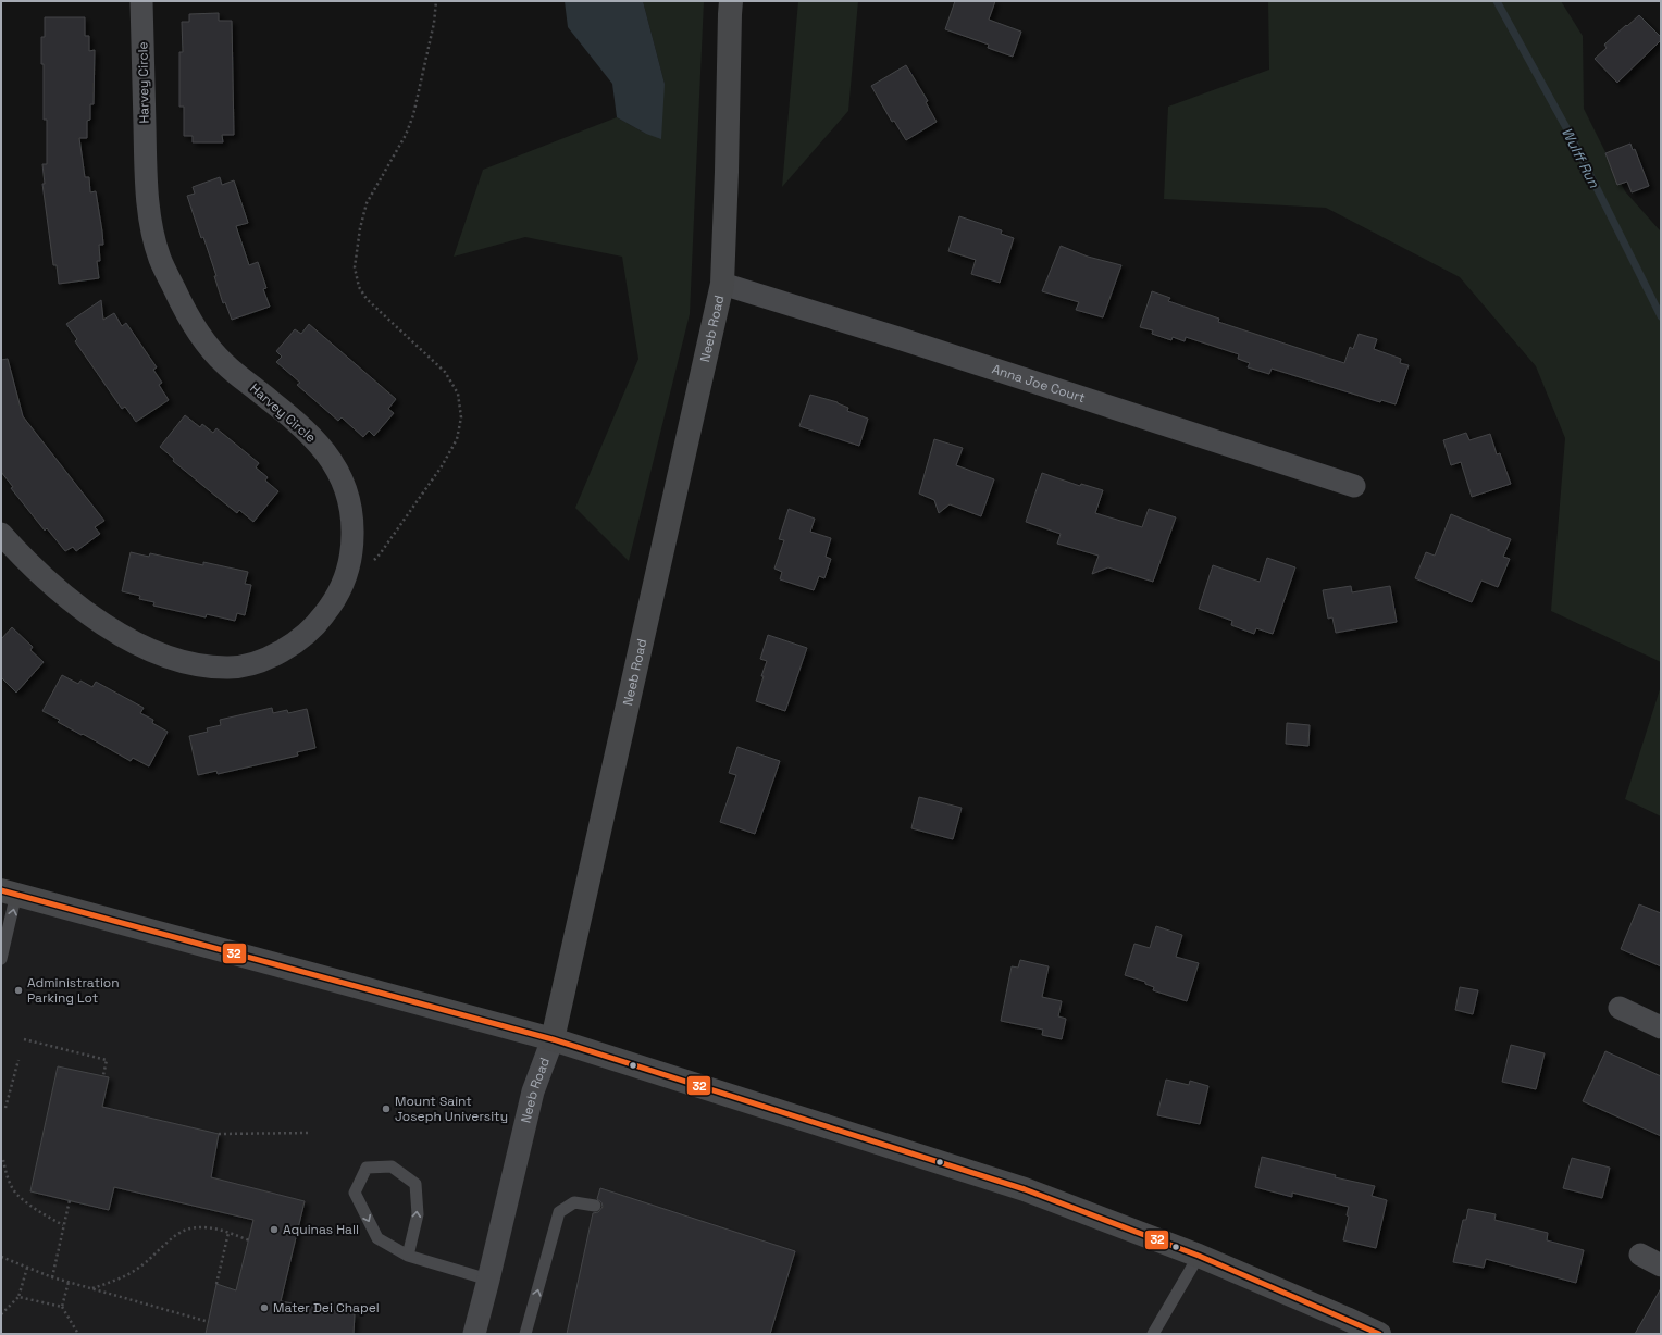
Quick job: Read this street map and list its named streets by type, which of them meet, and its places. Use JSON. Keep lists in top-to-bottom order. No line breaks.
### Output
{"streets":{"street":["Harvey Circle","Neeb Road","Anna Joe Court"]},"crossings":[["Neeb Road","Anna Joe Court"]],"water":["Wulff Run"],"places":["Administration Parking Lot","Mount Saint Joseph University","Aquinas Hall","Mater Dei Chapel"],"lines":["transit line 32"]}
